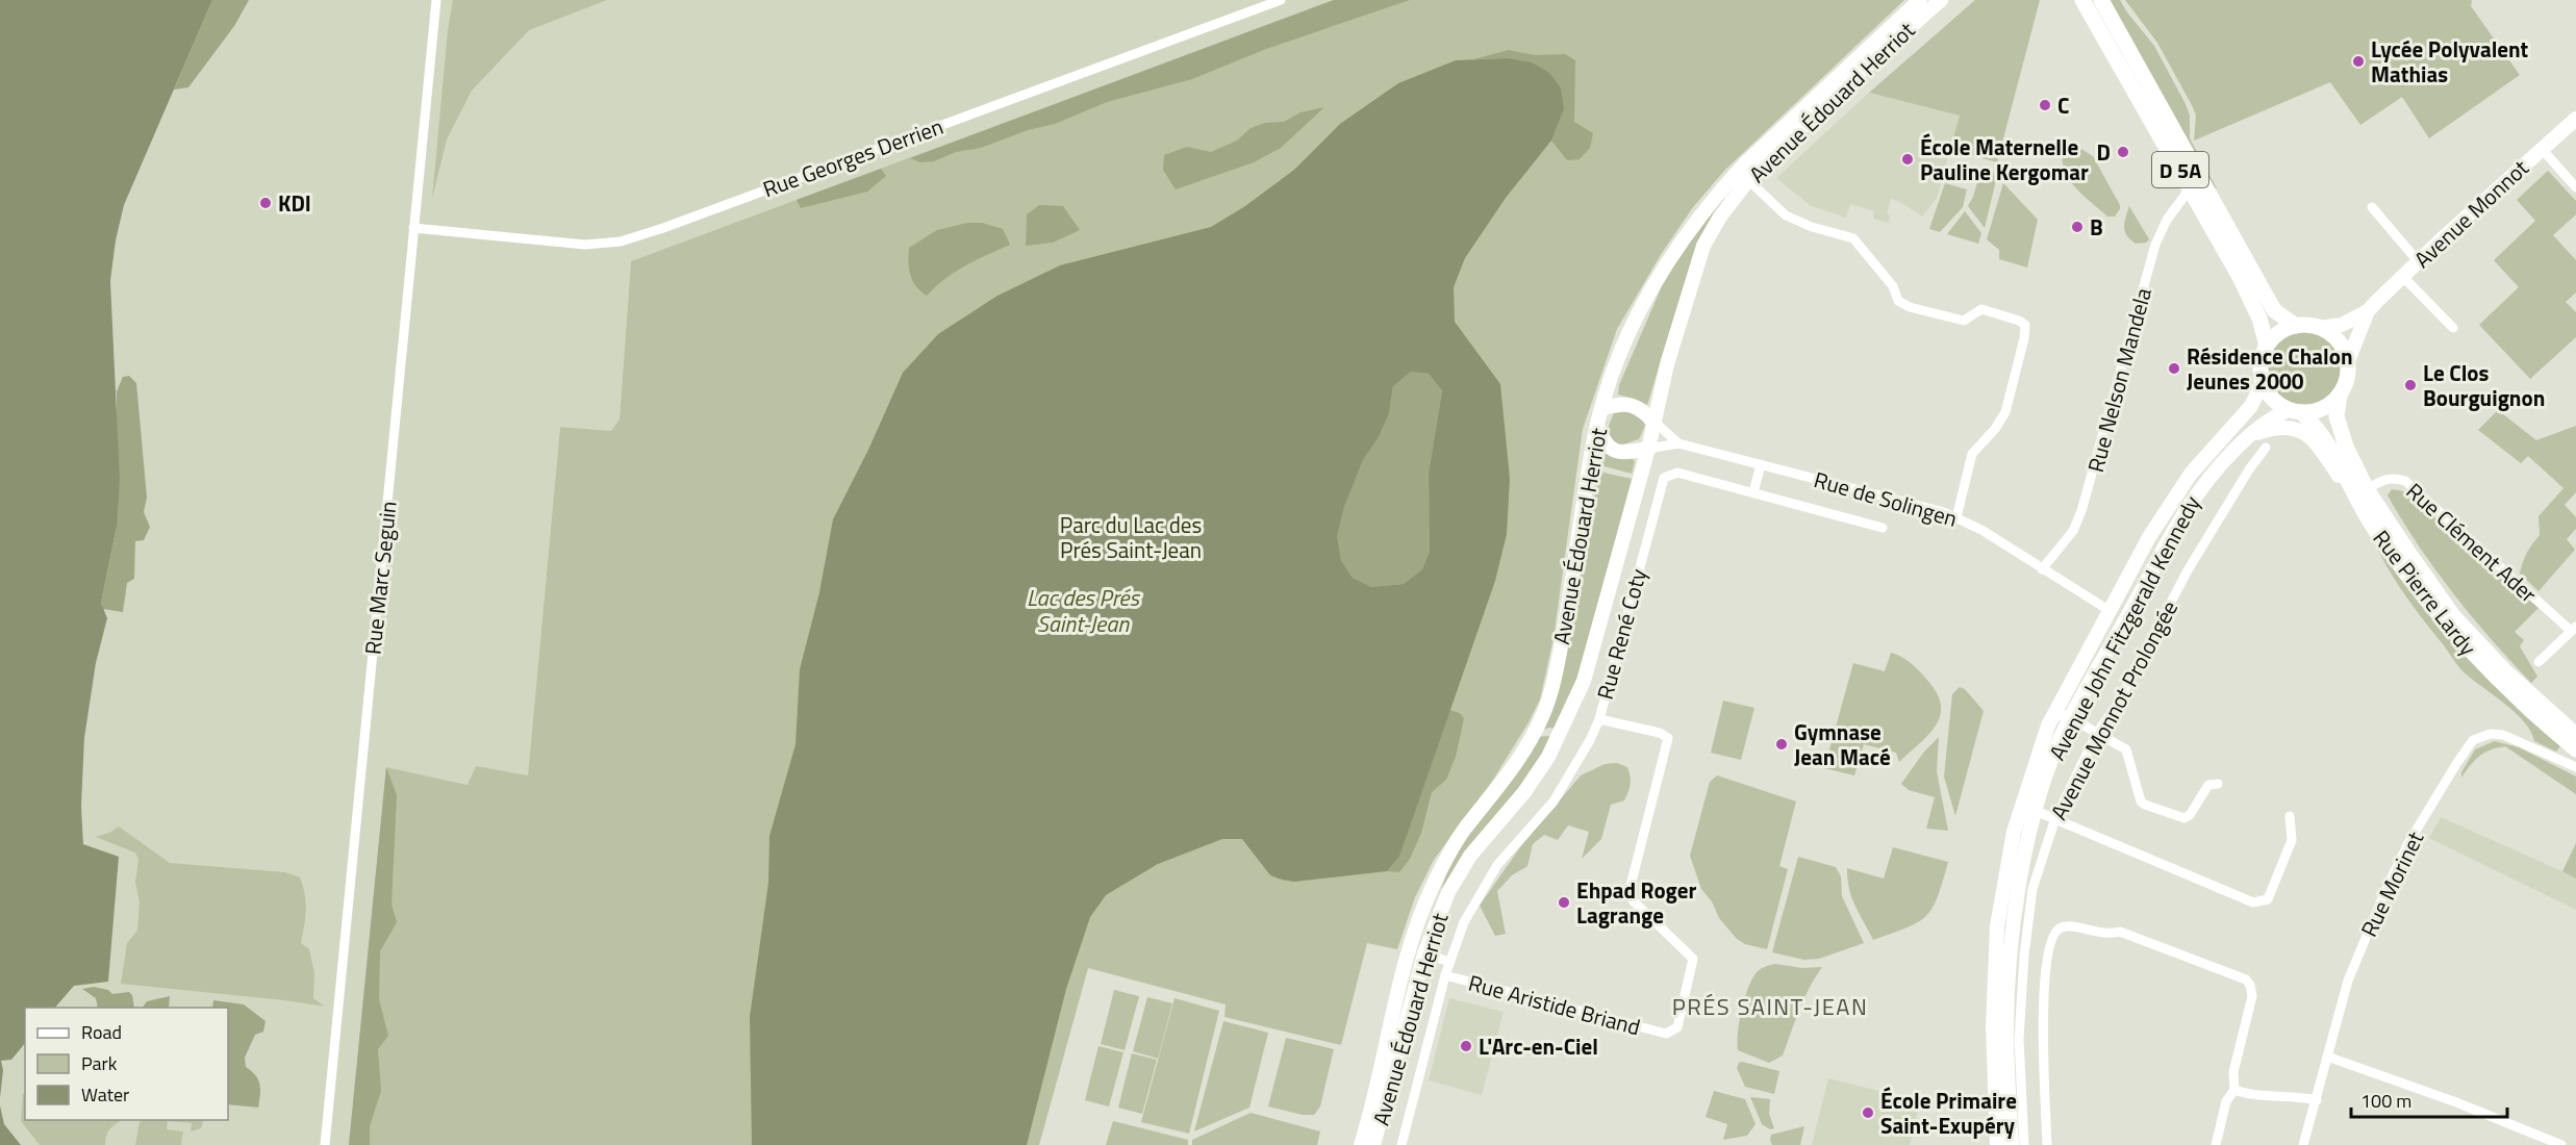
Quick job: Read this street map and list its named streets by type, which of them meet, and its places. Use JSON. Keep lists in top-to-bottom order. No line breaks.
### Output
{"streets":{"main road":["Avenue Édouard Herriot","D 5A","Avenue Monnot","Rue Pierre Lardy","Avenue John Fitzgerald Kennedy"],"street":["Rue Georges Derrien","Rue Nelson Mandela","Rue de Solingen","Rue Clément Ader","Rue Marc Seguin","Rue René Coty","Avenue Monnot Prolongée","Rue Morinet","Rue Aristide Briand"]},"crossings":[["Avenue Édouard Herriot","Rue de Solingen"],["Rue Georges Derrien","Rue Marc Seguin"],["D 5A","Rue Nelson Mandela"],["D 5A","Rue Pierre Lardy"],["D 5A","Avenue John Fitzgerald Kennedy"],["Rue Nelson Mandela","Rue de Solingen"],["Rue de Solingen","Avenue John Fitzgerald Kennedy"],["Rue Clément Ader","Rue Pierre Lardy"],["Rue Pierre Lardy","Avenue John Fitzgerald Kennedy"],["Rue René Coty","Rue Aristide Briand"]],"districts":["PRÉS SAINT-JEAN"],"water":["Lac des Prés Saint-Jean"],"parks":["Parc du Lac des Prés Saint-Jean"],"places":["Lycée Polyvalent Mathias","C","D","École Maternelle Pauline Kergomar","KDI","B","Résidence Chalon Jeunes 2000","Le Clos Bourguignon","Gymnase Jean Macé","Ehpad Roger Lagrange","L'Arc-en-Ciel","École Primaire Saint-Exupéry"],"legend":["Road","Park","Water"],"scale_bar":"100 m"}
